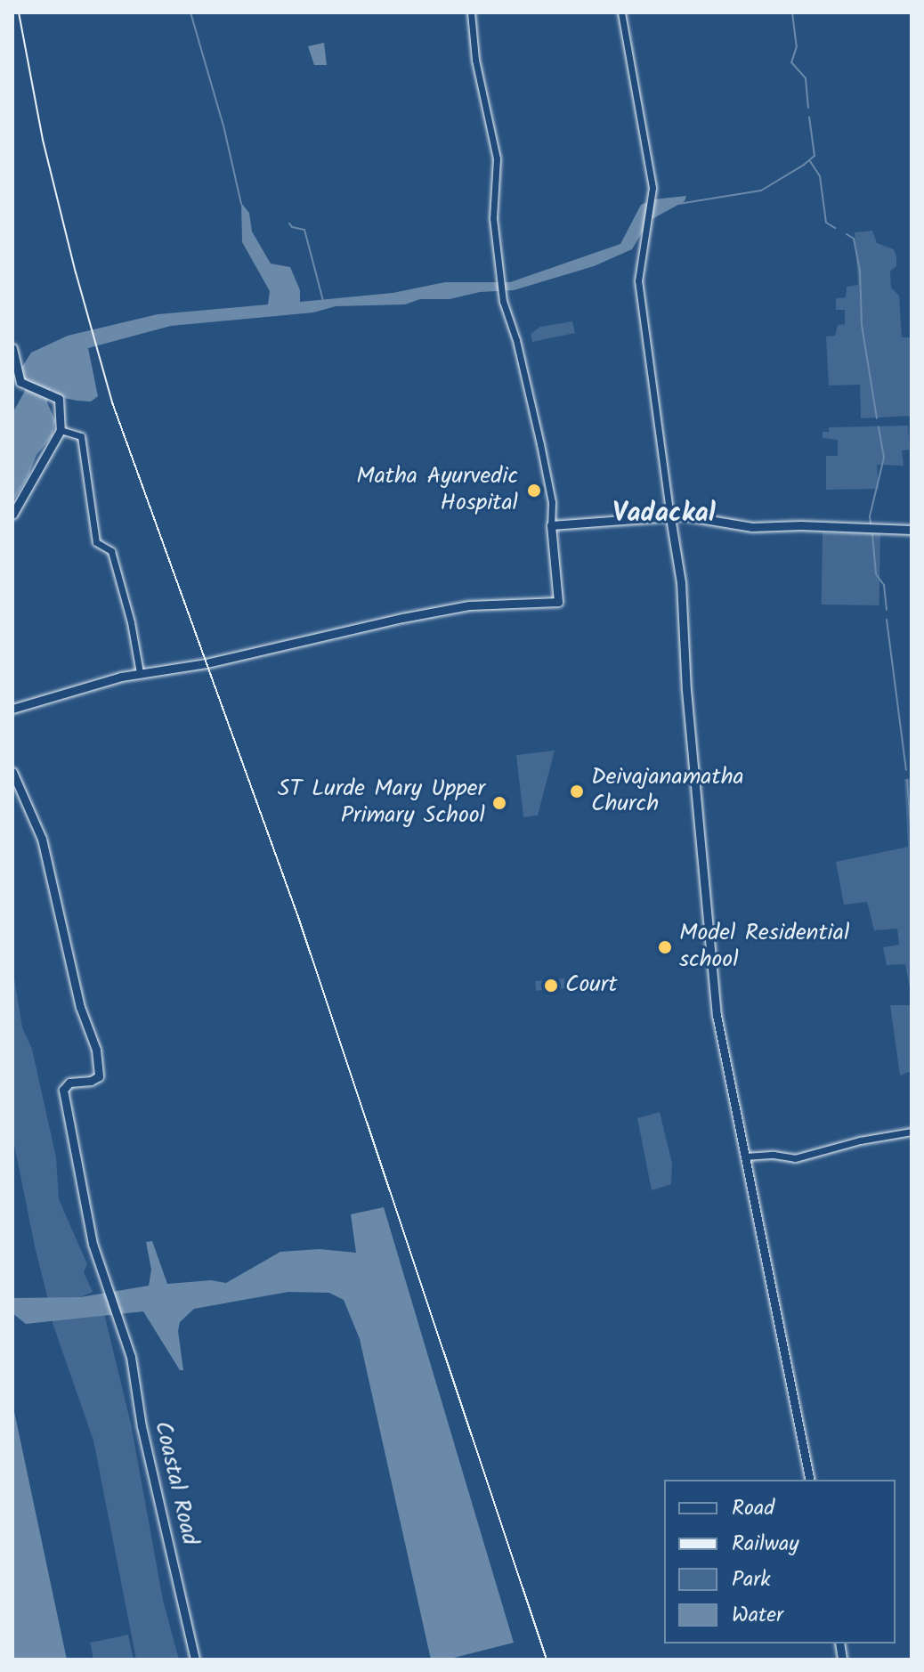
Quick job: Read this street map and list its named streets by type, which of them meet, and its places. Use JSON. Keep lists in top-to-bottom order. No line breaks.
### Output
{"streets":{"main road":["Coastal Road"]},"districts":["Vadackal"],"places":["Matha Ayurvedic Hospital","Deivajanamatha Church","ST Lurde Mary Upper Primary School","Model Residential school","Court"],"legend":["Road","Railway","Park","Water"]}
